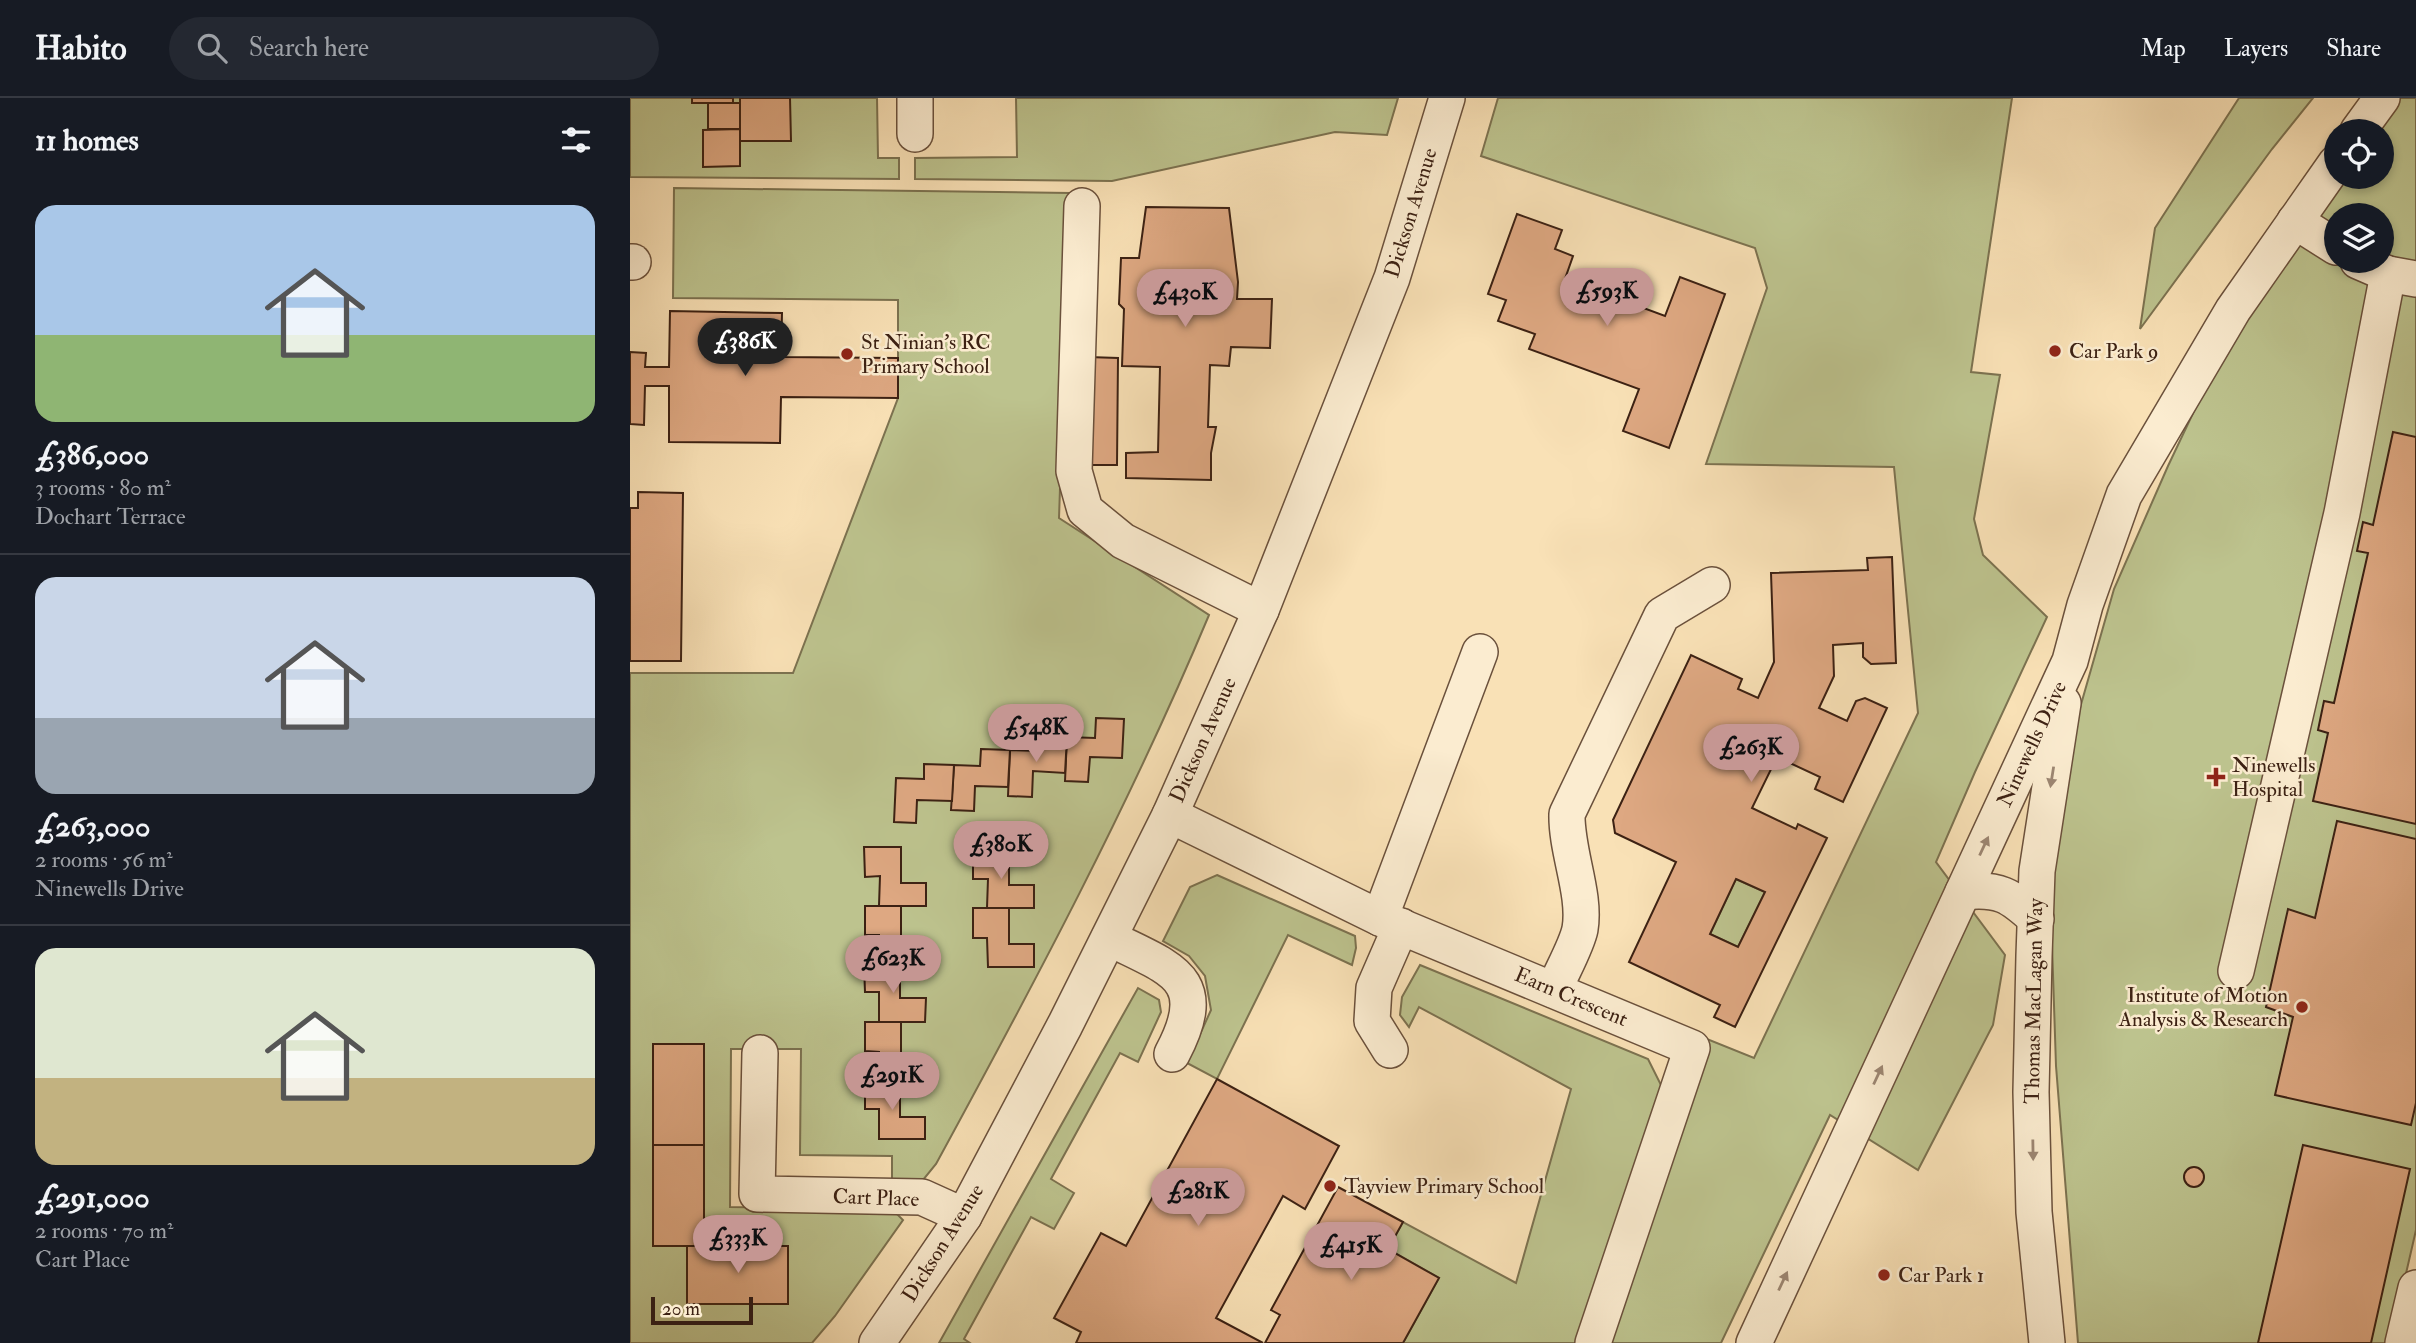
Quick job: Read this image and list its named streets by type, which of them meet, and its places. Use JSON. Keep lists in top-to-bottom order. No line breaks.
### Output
{"streets":{"street":["Dickson Avenue","Ninewells Drive","Earn Crescent","Thomas MacLagan Way","Cart Place"]},"crossings":[["Dickson Avenue","Earn Crescent"],["Dickson Avenue","Cart Place"],["Ninewells Drive","Thomas MacLagan Way"]],"one_way":["Ninewells Drive"],"places":{"other":["Car Park 9","St Ninian's RC Primary School","Institute of Motion Analysis & Research","Tayview Primary School","Car Park 1"],"health":["Ninewells Hospital"]},"scale_bar":"20 m","page":{"header":"Habito","search":"Search here","nav":["Map","Layers","Share"],"heading":"11 homes","list":[{"name":"£386,000","note":"3 rooms · 80 m² · Dochart Terrace"},{"name":"£263,000","note":"2 rooms · 56 m² · Ninewells Drive"},{"name":"£291,000","note":"2 rooms · 70 m² · Cart Place"}],"price":["£593K","£430K","£386K","£548K","£263K","£380K","£623K","£291K","£281K","£333K","£415K"],"scale":"20 m"}}
